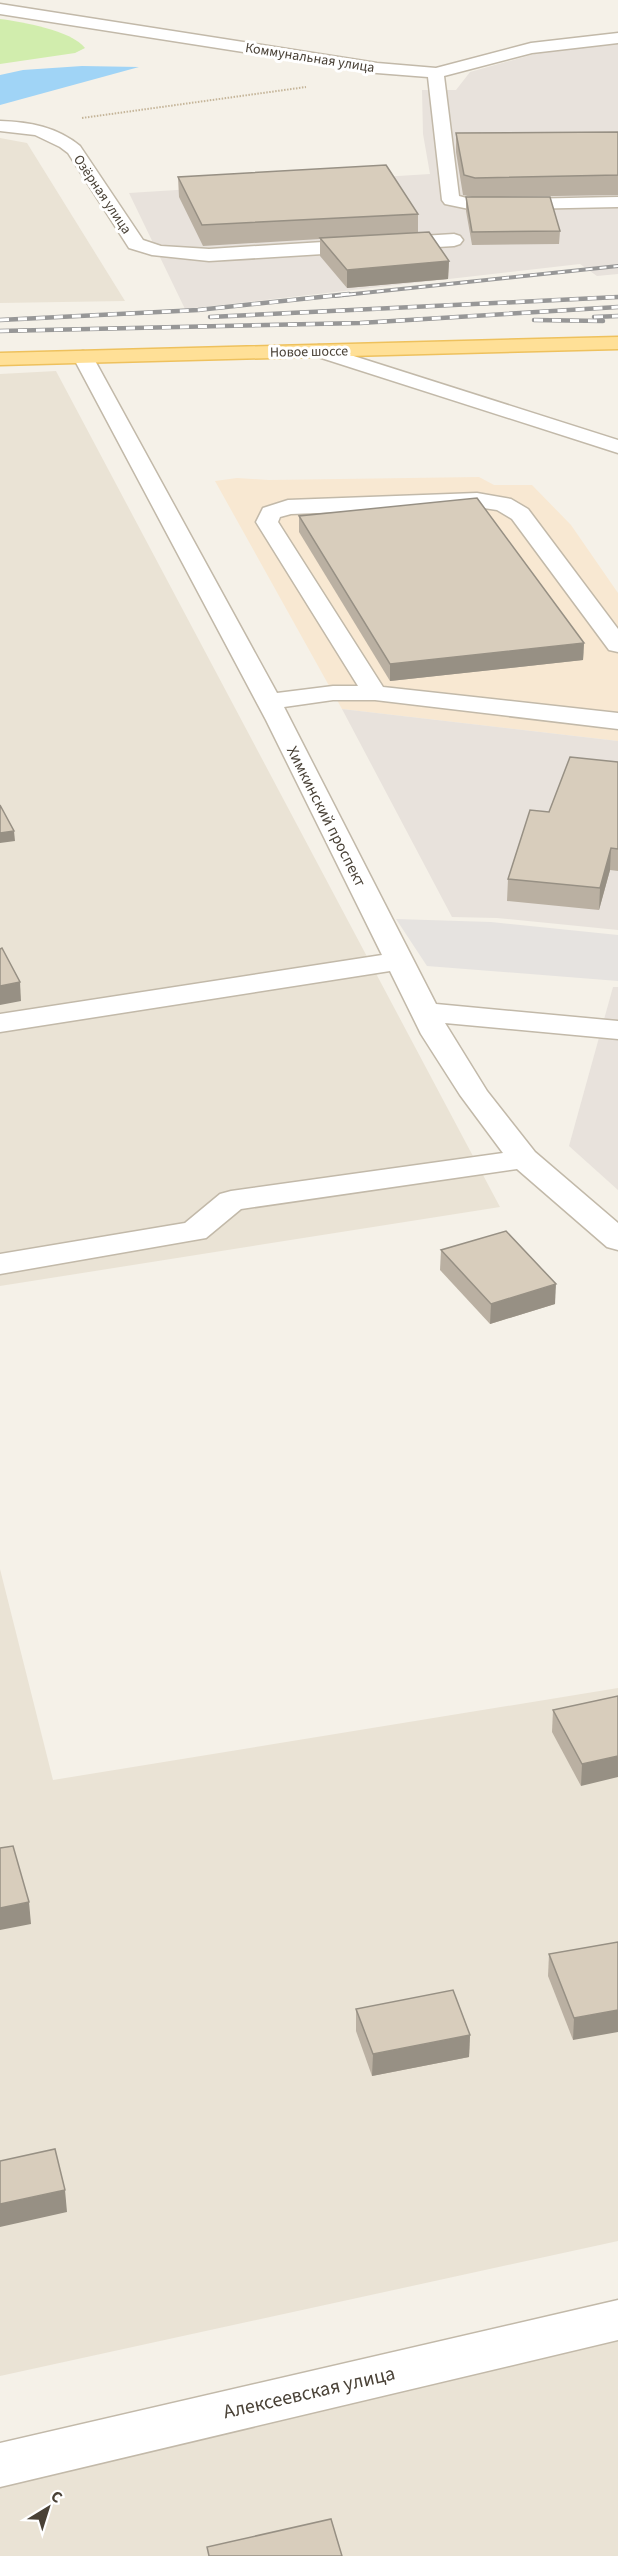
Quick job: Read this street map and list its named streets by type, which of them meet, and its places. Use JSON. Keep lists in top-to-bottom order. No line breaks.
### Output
{"streets":{"main road":["Новое шоссе"],"street":["Коммунальная улица","Озёрная улица","Химкинский проспект","Алексеевская улица"]},"crossings":[["Новое шоссе","Химкинский проспект"]],"north":"top right"}
